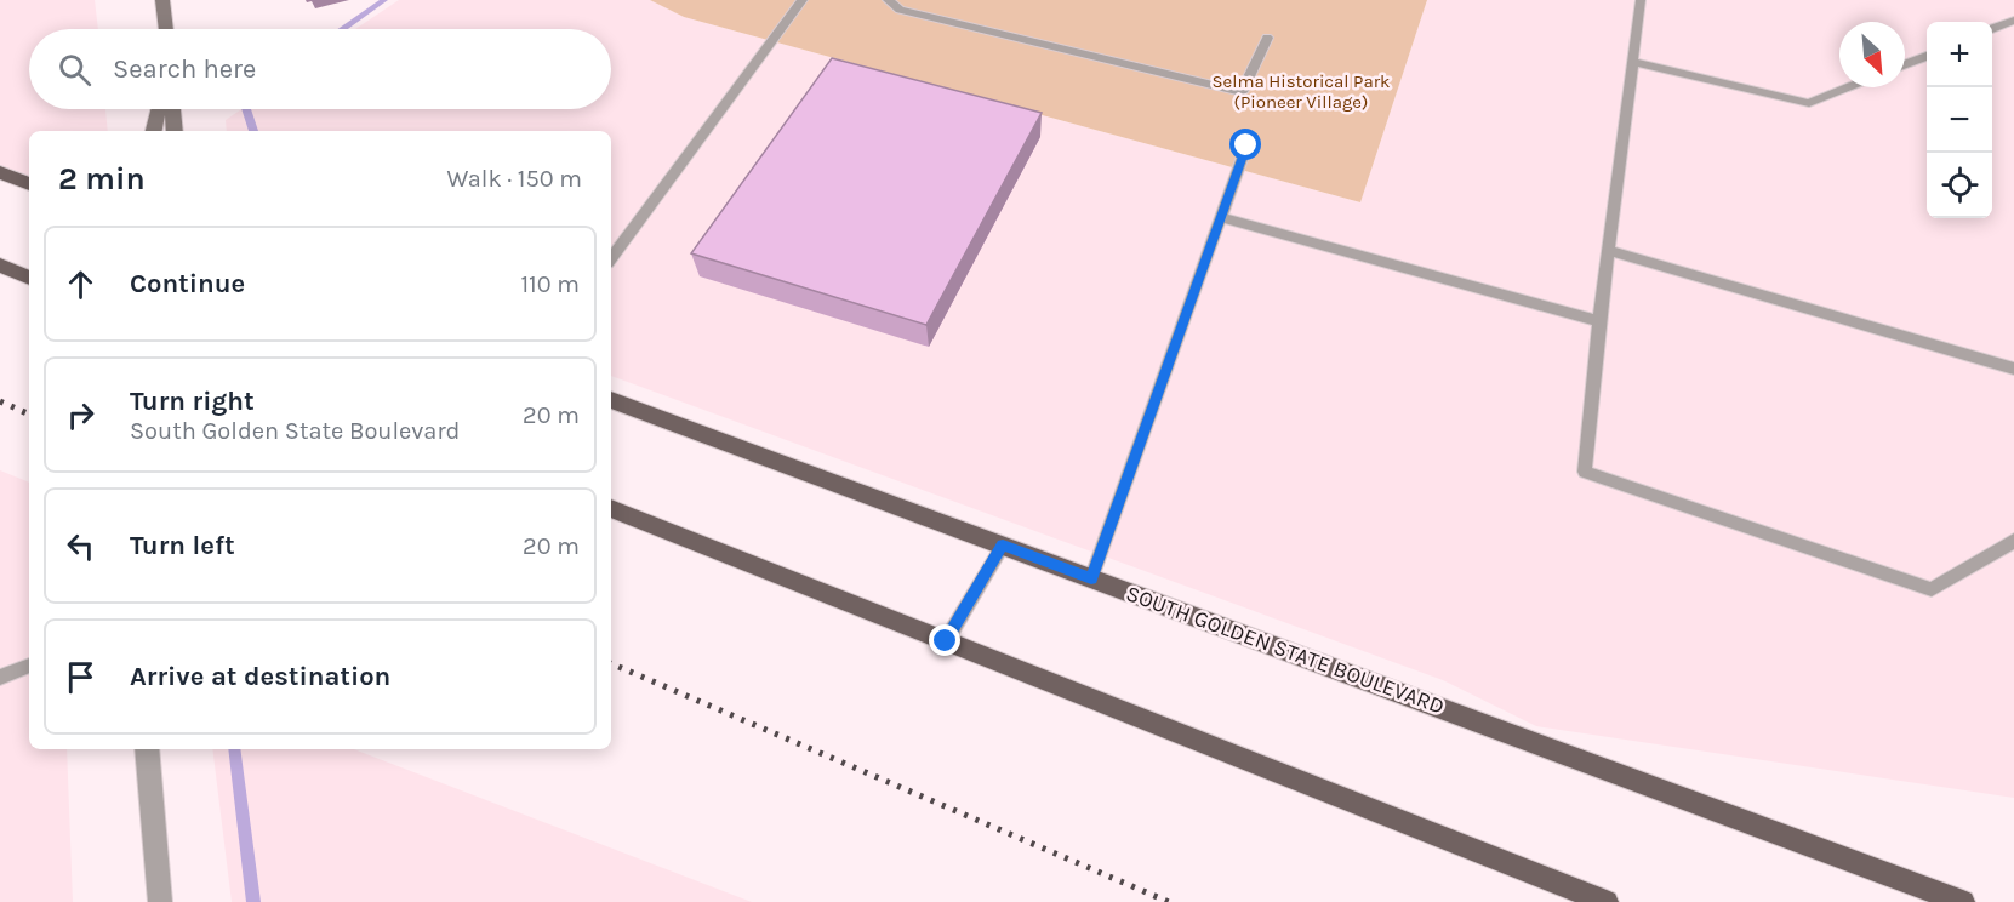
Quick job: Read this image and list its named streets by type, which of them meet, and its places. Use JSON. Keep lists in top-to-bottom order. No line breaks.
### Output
{"streets":{"main road":["SOUTH GOLDEN STATE BOULEVARD"]},"parks":["Selma Historical Park (Pioneer Village)"],"north":"bottom right","page":{"map_buttons":["+","−"],"search":"Search here","heading":["2 min","Walk · 150 m"],"list":[["Continue","110 m"],["Turn right","South Golden State Boulevard","20 m"],["Turn left","20 m"],"Arrive at destination"]}}
